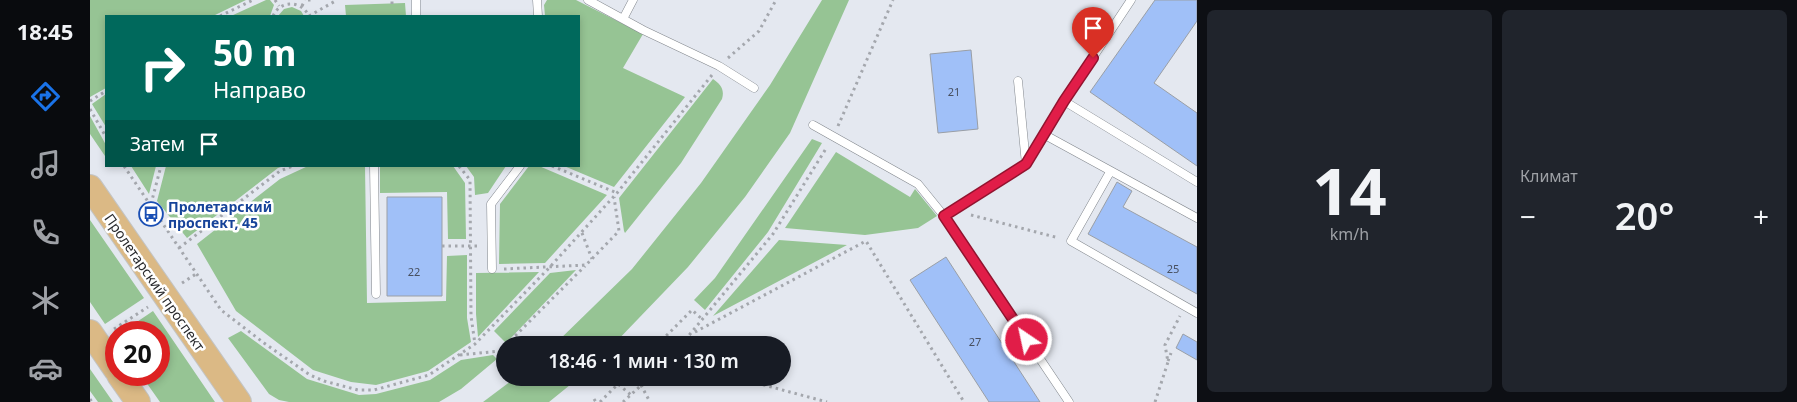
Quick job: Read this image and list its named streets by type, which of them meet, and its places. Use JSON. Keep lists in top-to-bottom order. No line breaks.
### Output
{"streets":{"main road":["Пролетарский проспект"]},"places":{"bus stop":["Пролетарский проспект, 45"]},"house_numbers":["21","25","22","27"],"page":{"tabs":"18:45","tile":[["14","km/h"],"Климат"],"turn":["50 m","Направо"],"then":"Затем","heat":["−","20°","+"],"limit":"20","trip":"18:46 · 1 мин · 130 m"}}
